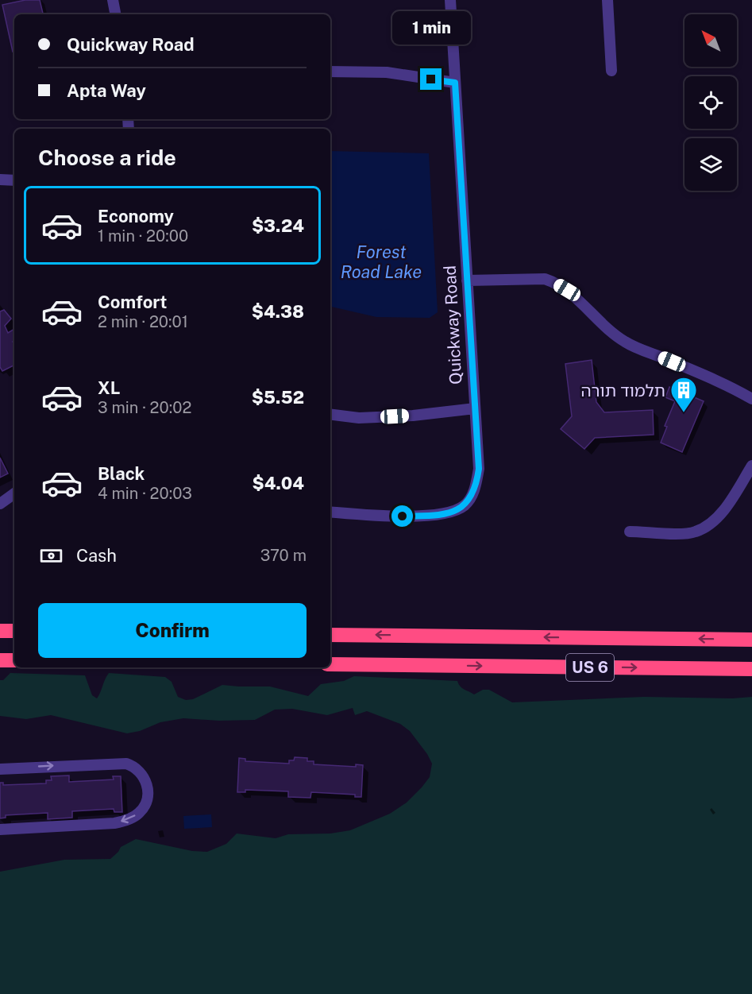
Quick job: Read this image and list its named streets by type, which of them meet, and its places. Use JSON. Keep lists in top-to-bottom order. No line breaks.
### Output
{"streets":{"highway":["US 6"],"street":["Quickway Road"]},"water":["Forest Road Lake"],"places":{"building":["תלמוד תורה"]},"north":"top left","page":{"bubble":"1 min","banner":["Quickway Road","Apta Way"],"heading":"Choose a ride","list":[{"name":"Economy","note":"1 min · 20:00","value":"$3.24"},{"name":"Comfort","note":"2 min · 20:01","value":"$4.38"},{"name":"XL","note":"3 min · 20:02","value":"$5.52"},{"name":"Black","note":"4 min · 20:03","value":"$4.04"}],"pay":["Cash","370 m"],"buttons":"Confirm"}}
